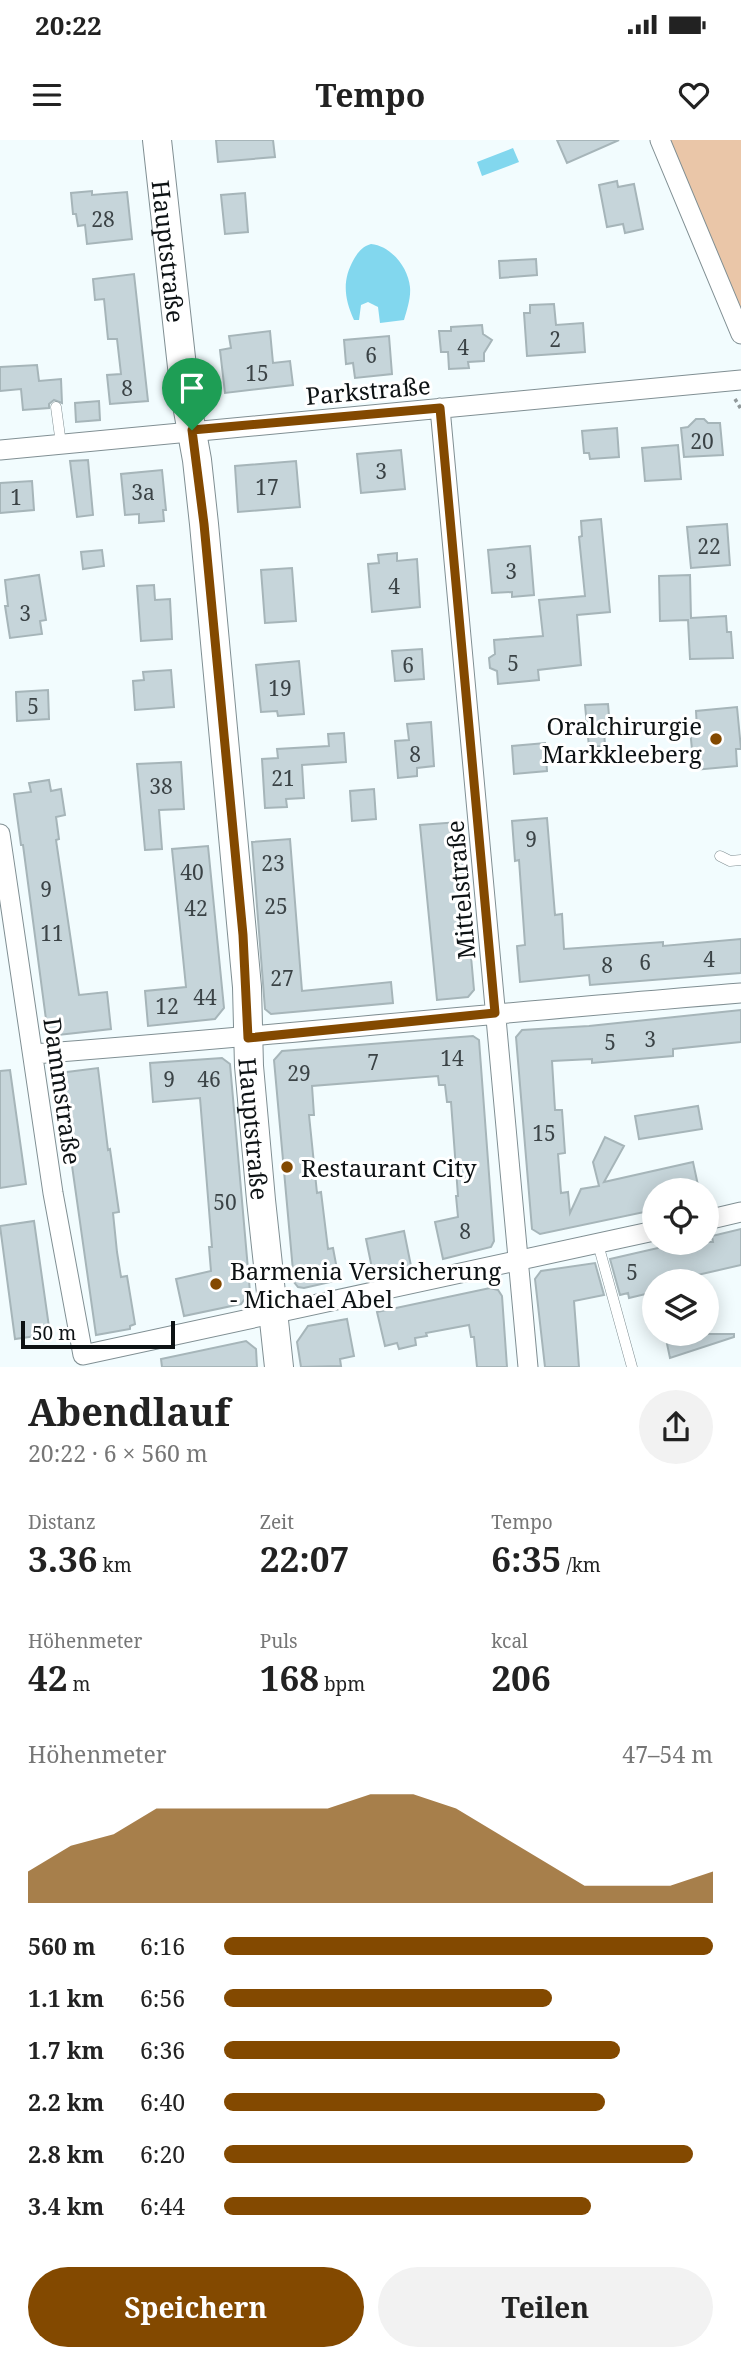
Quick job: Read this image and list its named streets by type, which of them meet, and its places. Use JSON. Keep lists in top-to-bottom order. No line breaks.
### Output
{"streets":{"main road":["Hauptstraße"],"street":["Parkstraße","Mittelstraße","Dammstraße"]},"crossings":[["Hauptstraße","Parkstraße"],["Hauptstraße","Dammstraße"],["Parkstraße","Mittelstraße"]],"places":["Oralchirurgie Markkleeberg","Restaurant City","Barmenia Versicherung - Michael Abel"],"house_numbers":["28","2","4","6","15","8","20","3","17","3a","1","22","3","4","3","5","6","19","5","8","21","38","9","23","40","9","25","42","11","4","6","8","27","44","12","3","5","14","7","29","9","46","15","50","8","5"],"scale_bar":"50 m","page":{"status":"20:22","header":"Tempo","scale":"50 m","heading":["Abendlauf","20:22 · 6 × 560 m"],"stats":[["Distanz","3.36 km"],["Zeit","22:07"],["Tempo","6:35 /km"],["Höhenmeter","42 m"],["Puls","168 bpm"],["kcal","206"]],"chart":["Höhenmeter","47–54 m"],"list":[{"name":"560 m","note":"6:16"},{"name":"1.1 km","note":"6:56"},{"name":"1.7 km","note":"6:36"},{"name":"2.2 km","note":"6:40"},{"name":"2.8 km","note":"6:20"},{"name":"3.4 km","note":"6:44"}],"buttons":["Speichern","Teilen"]}}
